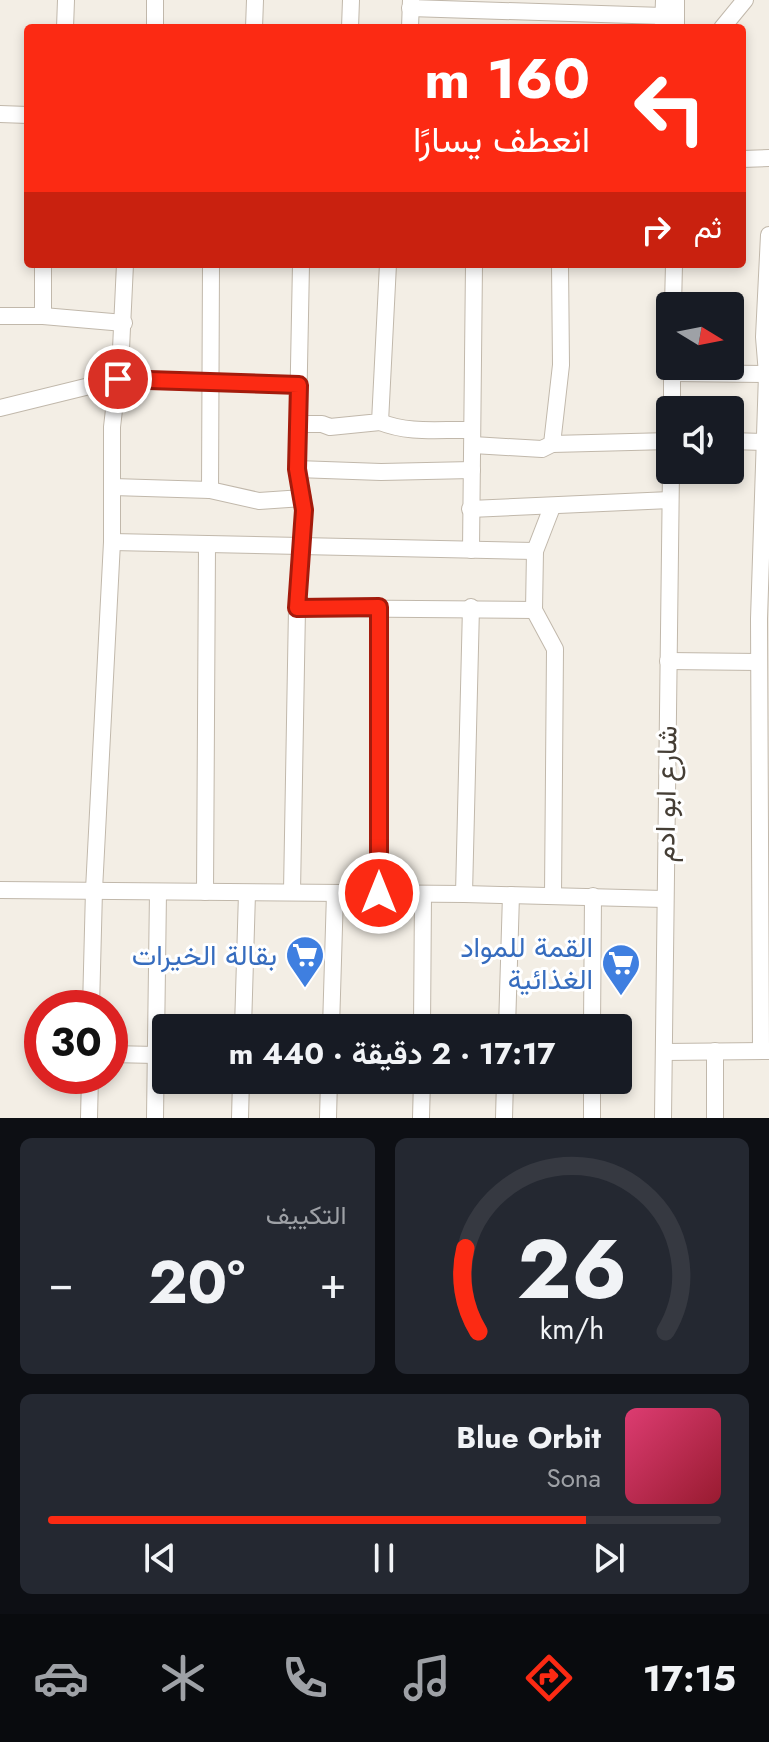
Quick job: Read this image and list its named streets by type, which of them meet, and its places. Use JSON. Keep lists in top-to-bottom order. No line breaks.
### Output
{"streets":{"street":["شارع ابو ادم"]},"places":{"supermarket":["بقالة الخيرات","القمة للمواد الغذائية"]},"north":"right","page":{"turn":["160 m","انعطف يسارًا"],"then":"ثم","limit":"30","trip":"17:17 · 2 دقيقة · 440 m","tile":"التكييف","heat":["−","20°","+"],"song":["Blue Orbit","Sona"],"tabs":"17:15","gauge":["26","km/h"]}}
